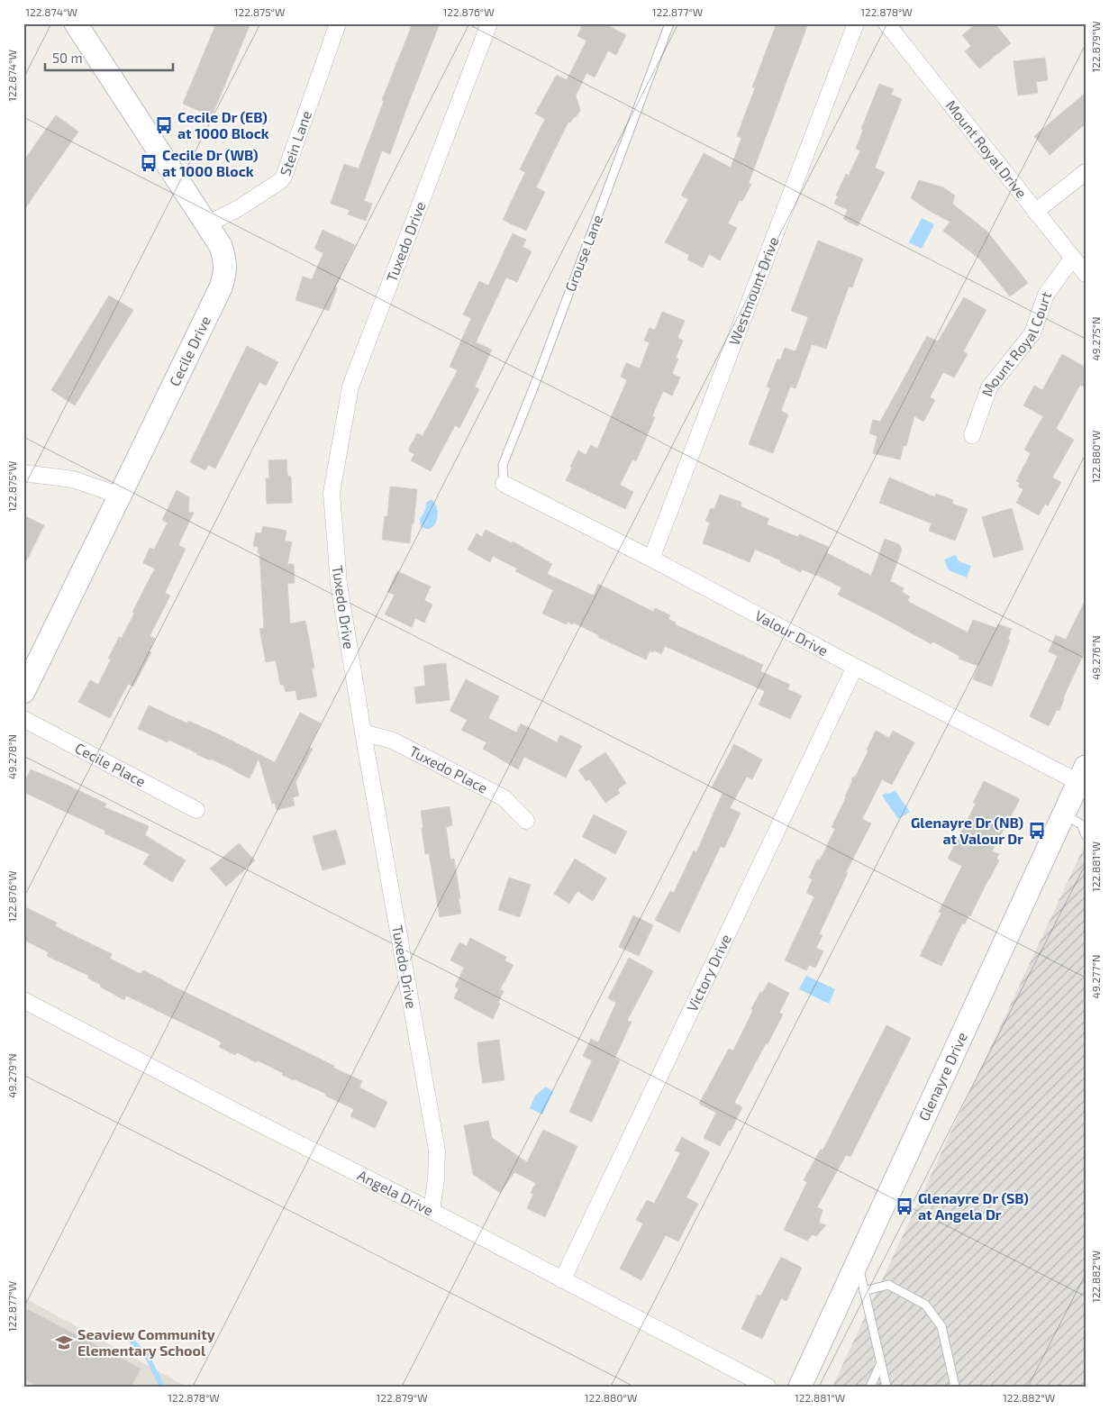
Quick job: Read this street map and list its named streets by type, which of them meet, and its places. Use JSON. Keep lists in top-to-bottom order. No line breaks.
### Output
{"streets":{"street":["Stein Lane","Mount Royal Drive","Tuxedo Drive","Westmount Drive","Mount Royal Court","Cecile Drive","Valour Drive","Cecile Place","Tuxedo Place","Victory Drive","Glenayre Drive","Angela Drive"],"lane":["Grouse Lane"]},"crossings":[["Stein Lane","Cecile Drive"],["Mount Royal Drive","Mount Royal Court"],["Tuxedo Drive","Tuxedo Place"],["Tuxedo Drive","Angela Drive"],["Grouse Lane","Valour Drive"],["Westmount Drive","Valour Drive"],["Valour Drive","Victory Drive"],["Valour Drive","Glenayre Drive"],["Victory Drive","Angela Drive"]],"places":{"bus stop":["Cecile Dr (EB) at 1000 Block","Cecile Dr (WB) at 1000 Block","Glenayre Dr (NB) at Valour Dr","Glenayre Dr (SB) at Angela Dr"],"school or university":["Seaview Community Elementary School"]},"scale_bar":"50 m","coordinates":["122.874°W","122.875°W","122.876°W","122.877°W","122.878°W","122.879°W","49.275°N","122.880°W","49.276°N","49.278°N","122.881°W","49.277°N","49.279°N","122.882°W"]}
